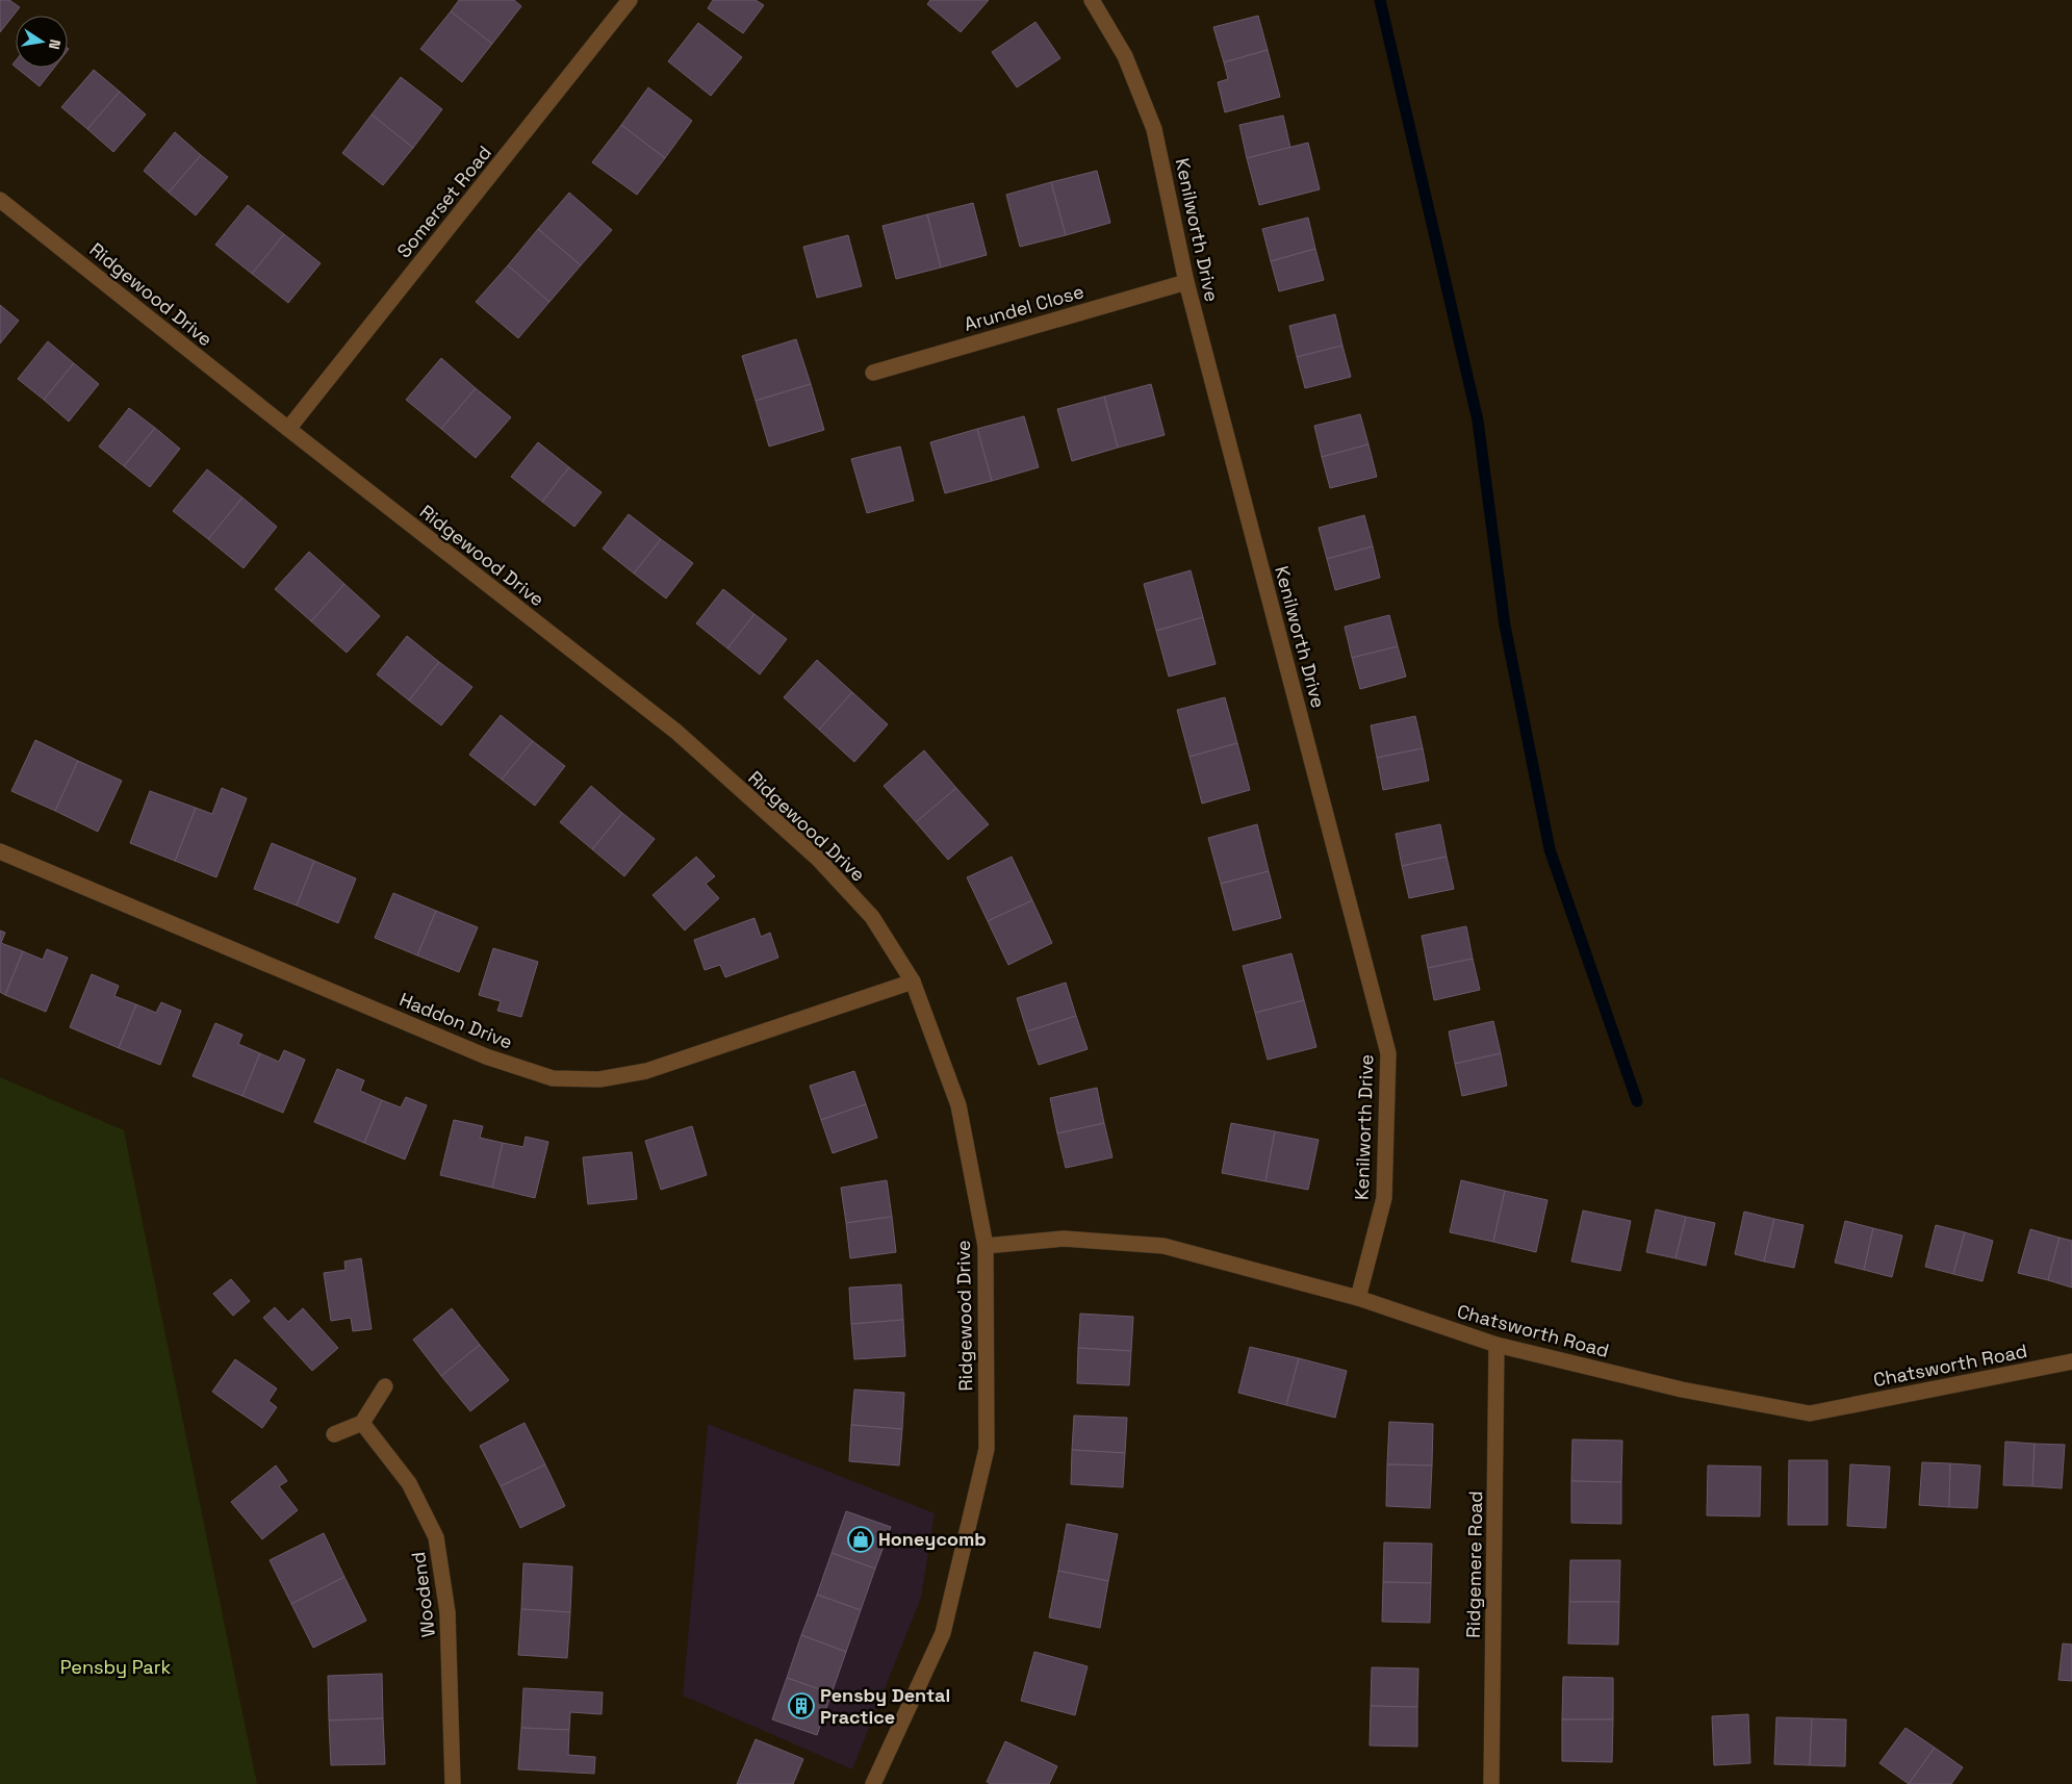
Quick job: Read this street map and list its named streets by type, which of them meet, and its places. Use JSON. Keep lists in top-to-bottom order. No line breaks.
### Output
{"streets":{"street":["Somerset Road","Kenilworth Drive","Ridgewood Drive","Arundel Close","Haddon Drive","Chatsworth Road","Ridgemere Road","Woodend"]},"crossings":[["Somerset Road","Ridgewood Drive"],["Kenilworth Drive","Arundel Close"],["Kenilworth Drive","Chatsworth Road"],["Ridgewood Drive","Haddon Drive"],["Ridgewood Drive","Chatsworth Road"],["Chatsworth Road","Ridgemere Road"]],"parks":["Pensby Park"],"places":{"shop":["Honeycomb"],"building":["Pensby Dental Practice"]},"north":"right"}
